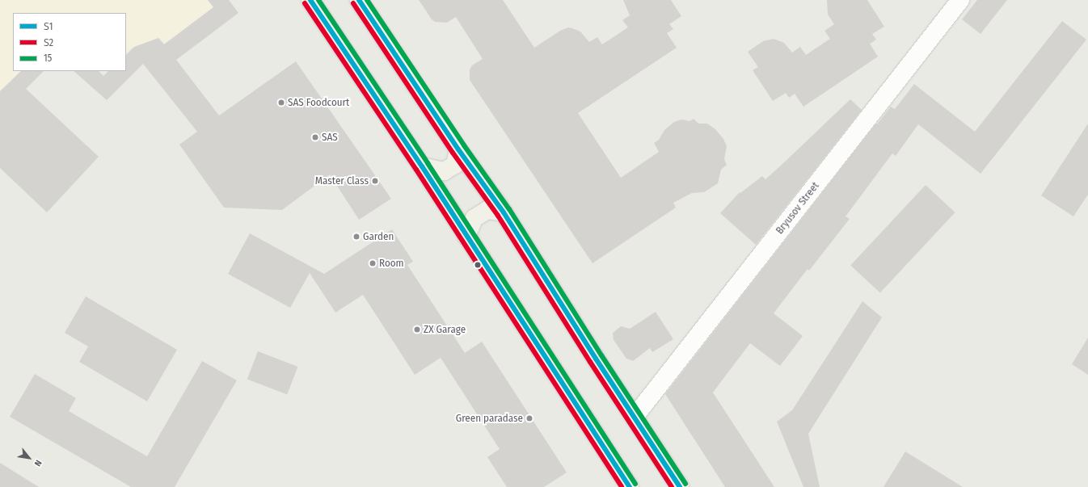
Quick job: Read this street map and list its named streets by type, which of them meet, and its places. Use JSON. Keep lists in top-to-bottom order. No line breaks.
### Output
{"streets":{"street":["Bryusov Street"]},"places":["SAS Foodcourt","SAS","Master Class","Garden","Room","ZX Garage","Green paradase"],"lines":["transit line Տ1","transit line 15","transit line Տ2"],"legend":["Տ1","Տ2","15"],"north":"bottom right"}
